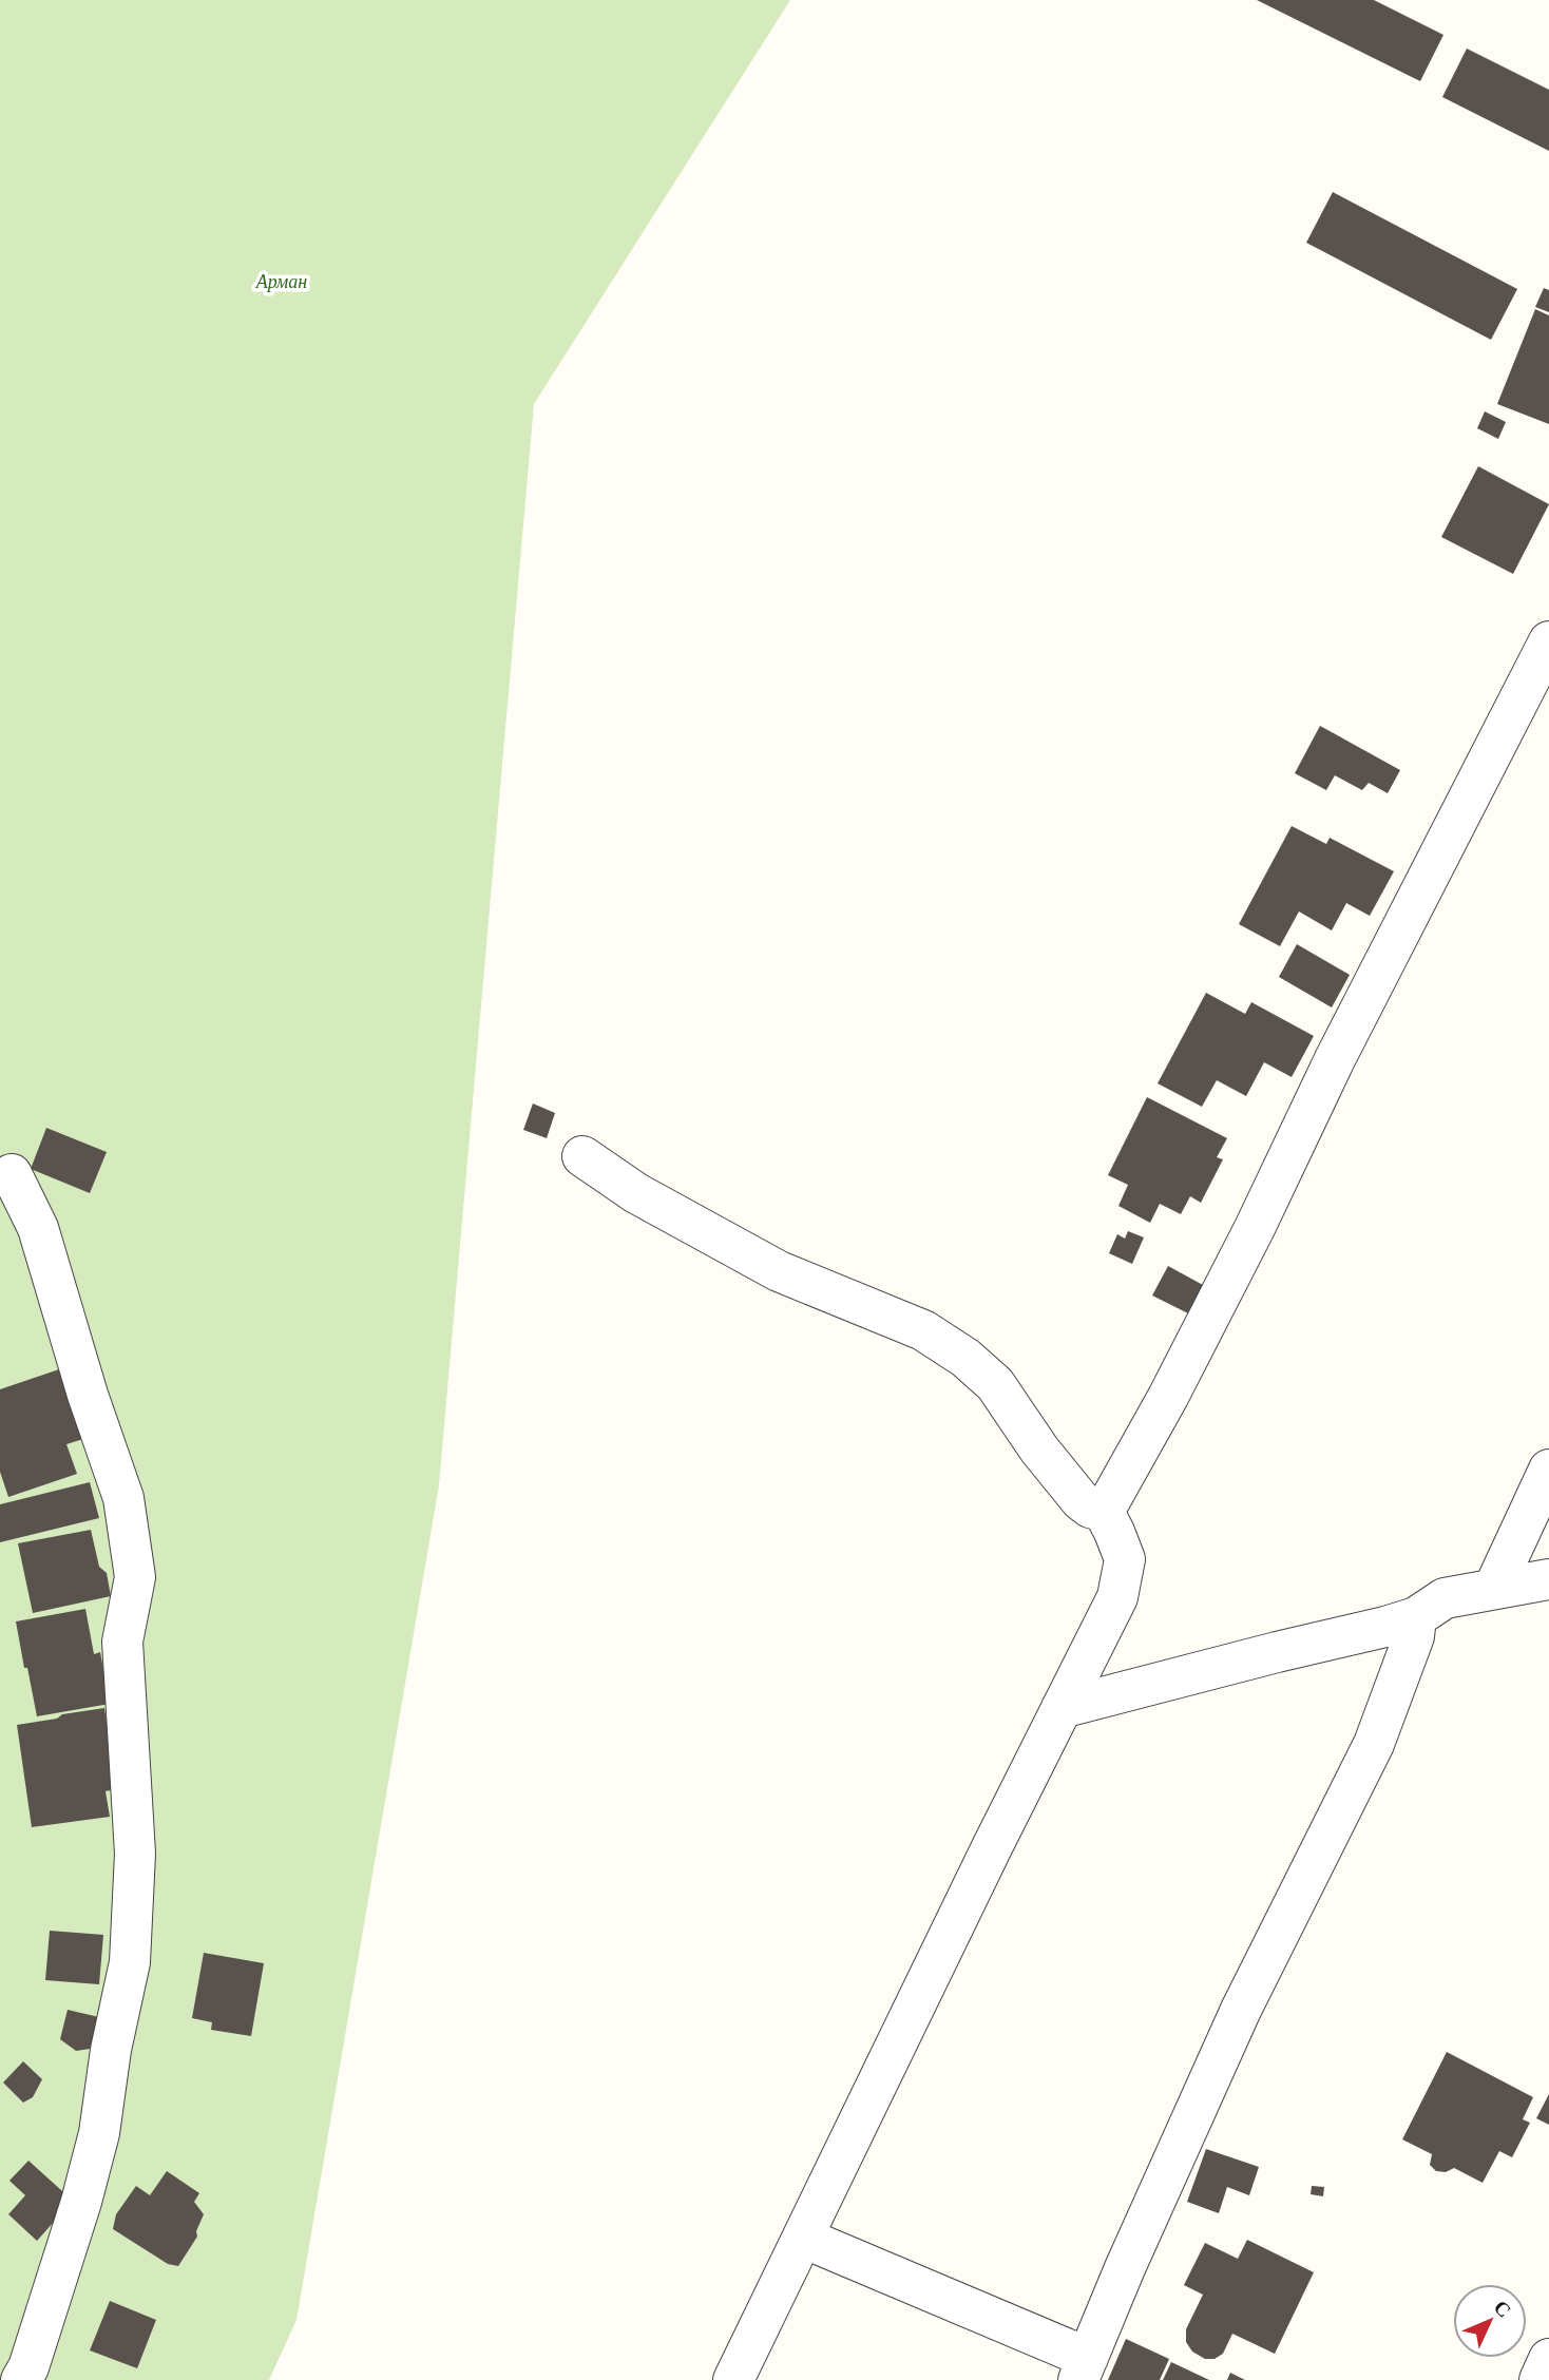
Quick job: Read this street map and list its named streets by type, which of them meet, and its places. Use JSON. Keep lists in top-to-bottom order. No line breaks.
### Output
{"parks":["Арман"],"north":"top right"}
